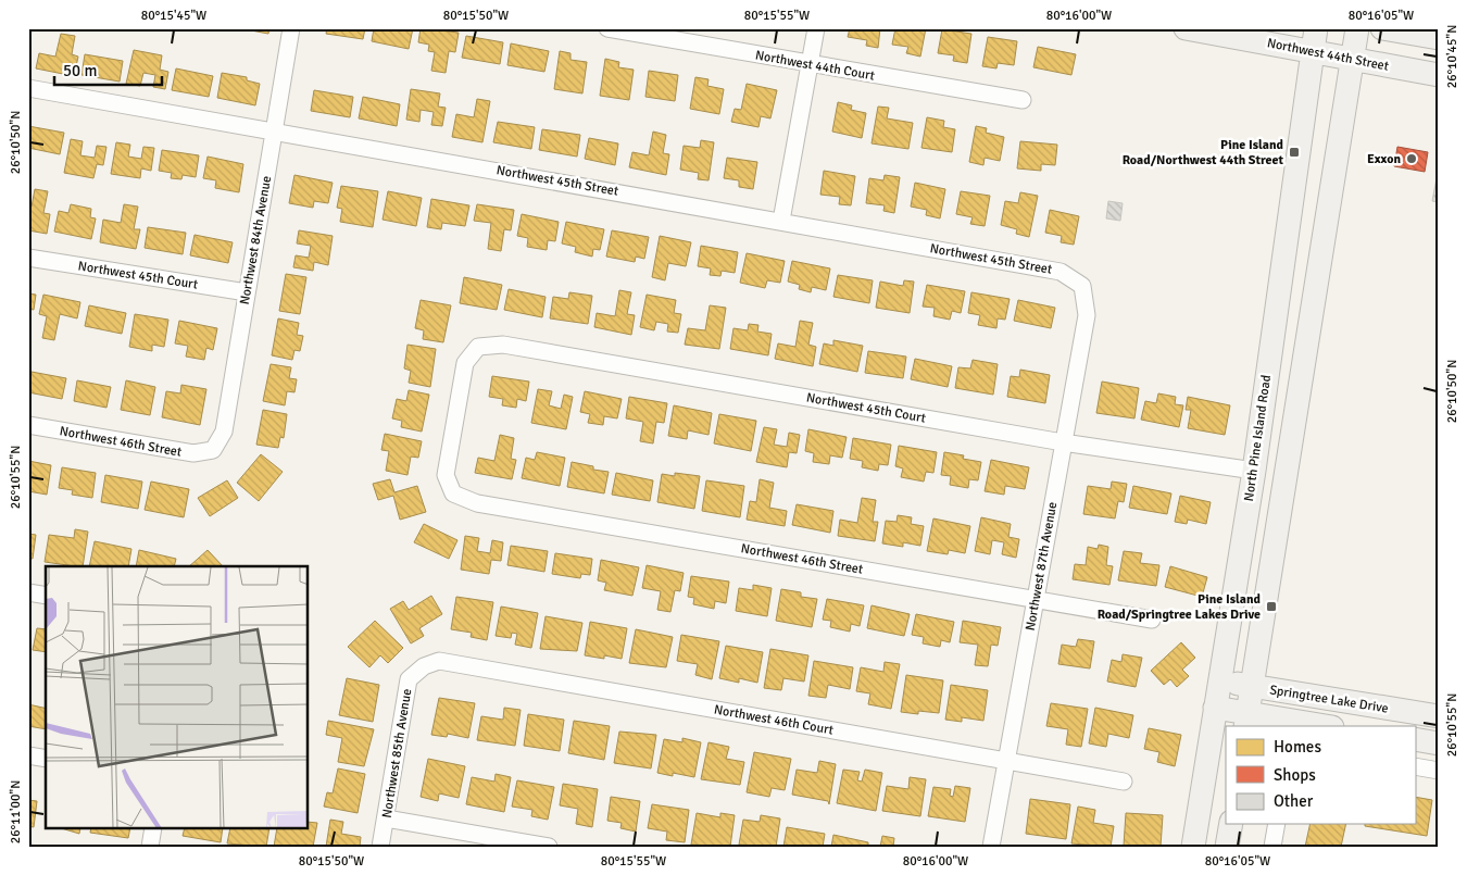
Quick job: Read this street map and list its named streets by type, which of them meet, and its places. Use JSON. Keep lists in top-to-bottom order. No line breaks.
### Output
{"streets":{"main road":["Northwest 44th Street","North Pine Island Road","Springtree Lake Drive"],"street":["Northwest 44th Court","Northwest 45th Street","Northwest 84th Avenue","Northwest 45th Court","Northwest 46th Street","Northwest 87th Avenue","Northwest 46th Court","Northwest 85th Avenue"]},"crossings":[["Northwest 44th Street","North Pine Island Road"],["Northwest 45th Street","Northwest 84th Avenue"],["Northwest 45th Street","Northwest 87th Avenue"],["Northwest 84th Avenue","Northwest 45th Court"],["Northwest 84th Avenue","Northwest 46th Street"],["Northwest 45th Court","North Pine Island Road"],["Northwest 45th Court","Northwest 46th Street"],["Northwest 45th Court","Northwest 87th Avenue"],["North Pine Island Road","Springtree Lake Drive"],["Northwest 46th Street","Northwest 87th Avenue"],["Northwest 87th Avenue","Northwest 46th Court"],["Northwest 46th Court","Northwest 85th Avenue"]],"places":{"transit":["Pine Island Road/Northwest 44th Street","Pine Island Road/Springtree Lakes Drive"],"other":["Exxon"]},"legend":["Homes","Shops","Other"],"scale_bar":"50 m","coordinates":["80°15'45\"W","80°15'50\"W","80°15'55\"W","80°16'00\"W","80°16'05\"W","26°10'45\"N","26°10'50\"N","26°10'55\"N","26°11'00\"N"]}
